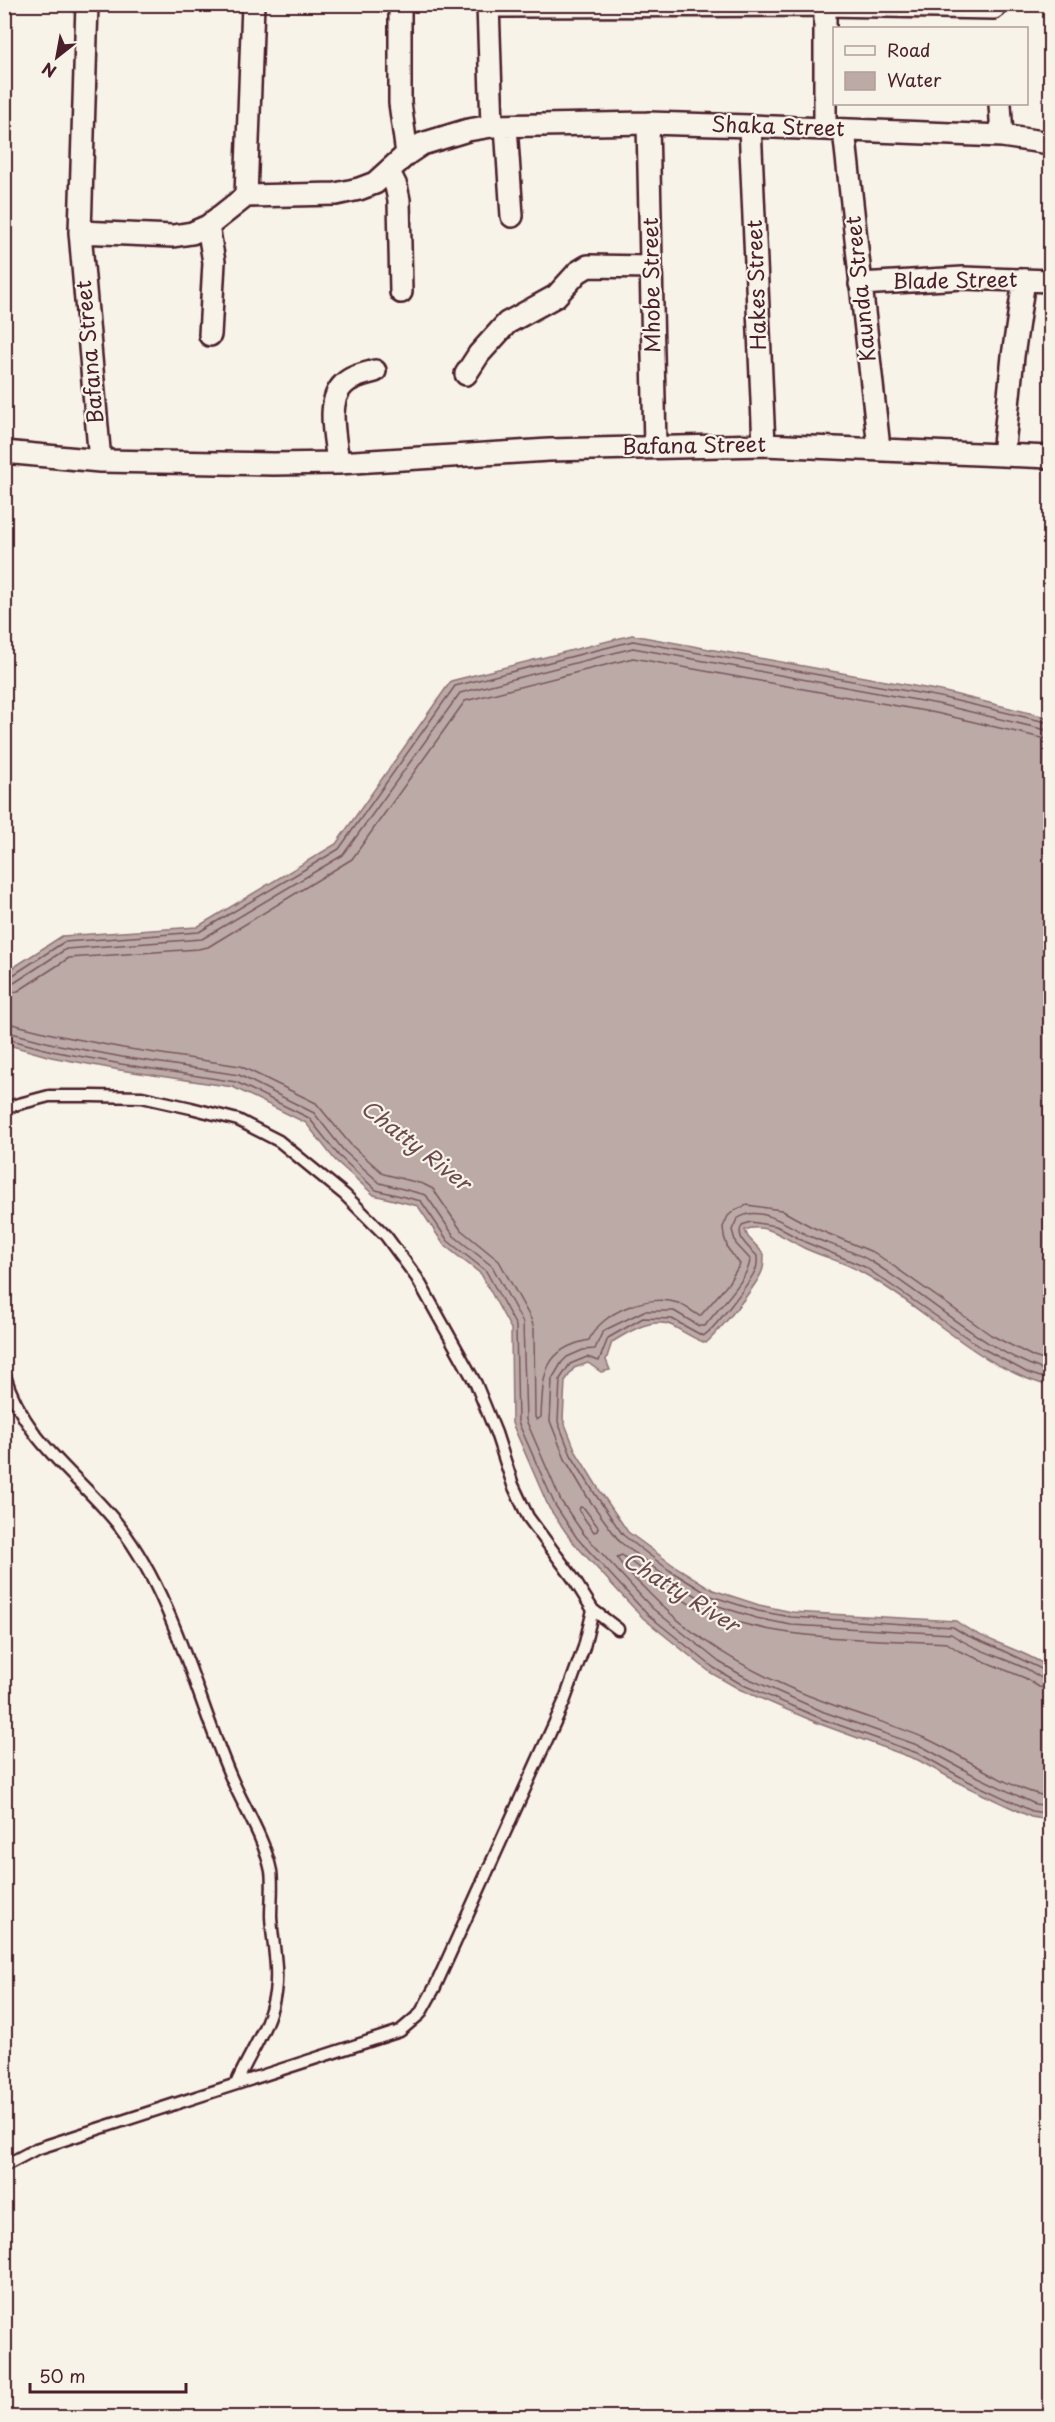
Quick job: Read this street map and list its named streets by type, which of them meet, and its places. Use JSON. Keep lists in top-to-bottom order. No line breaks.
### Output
{"streets":{"street":["Shaka Street","Blade Street","Mhobe Street","Hakes Street","Kaunda Street","Bafana Street"]},"crossings":[["Shaka Street","Mhobe Street"],["Shaka Street","Hakes Street"],["Shaka Street","Kaunda Street"],["Blade Street","Kaunda Street"],["Mhobe Street","Bafana Street"],["Hakes Street","Bafana Street"],["Kaunda Street","Bafana Street"]],"water":["Chatty River"],"legend":["Road","Water"],"scale_bar":"50 m","north":"bottom left"}
